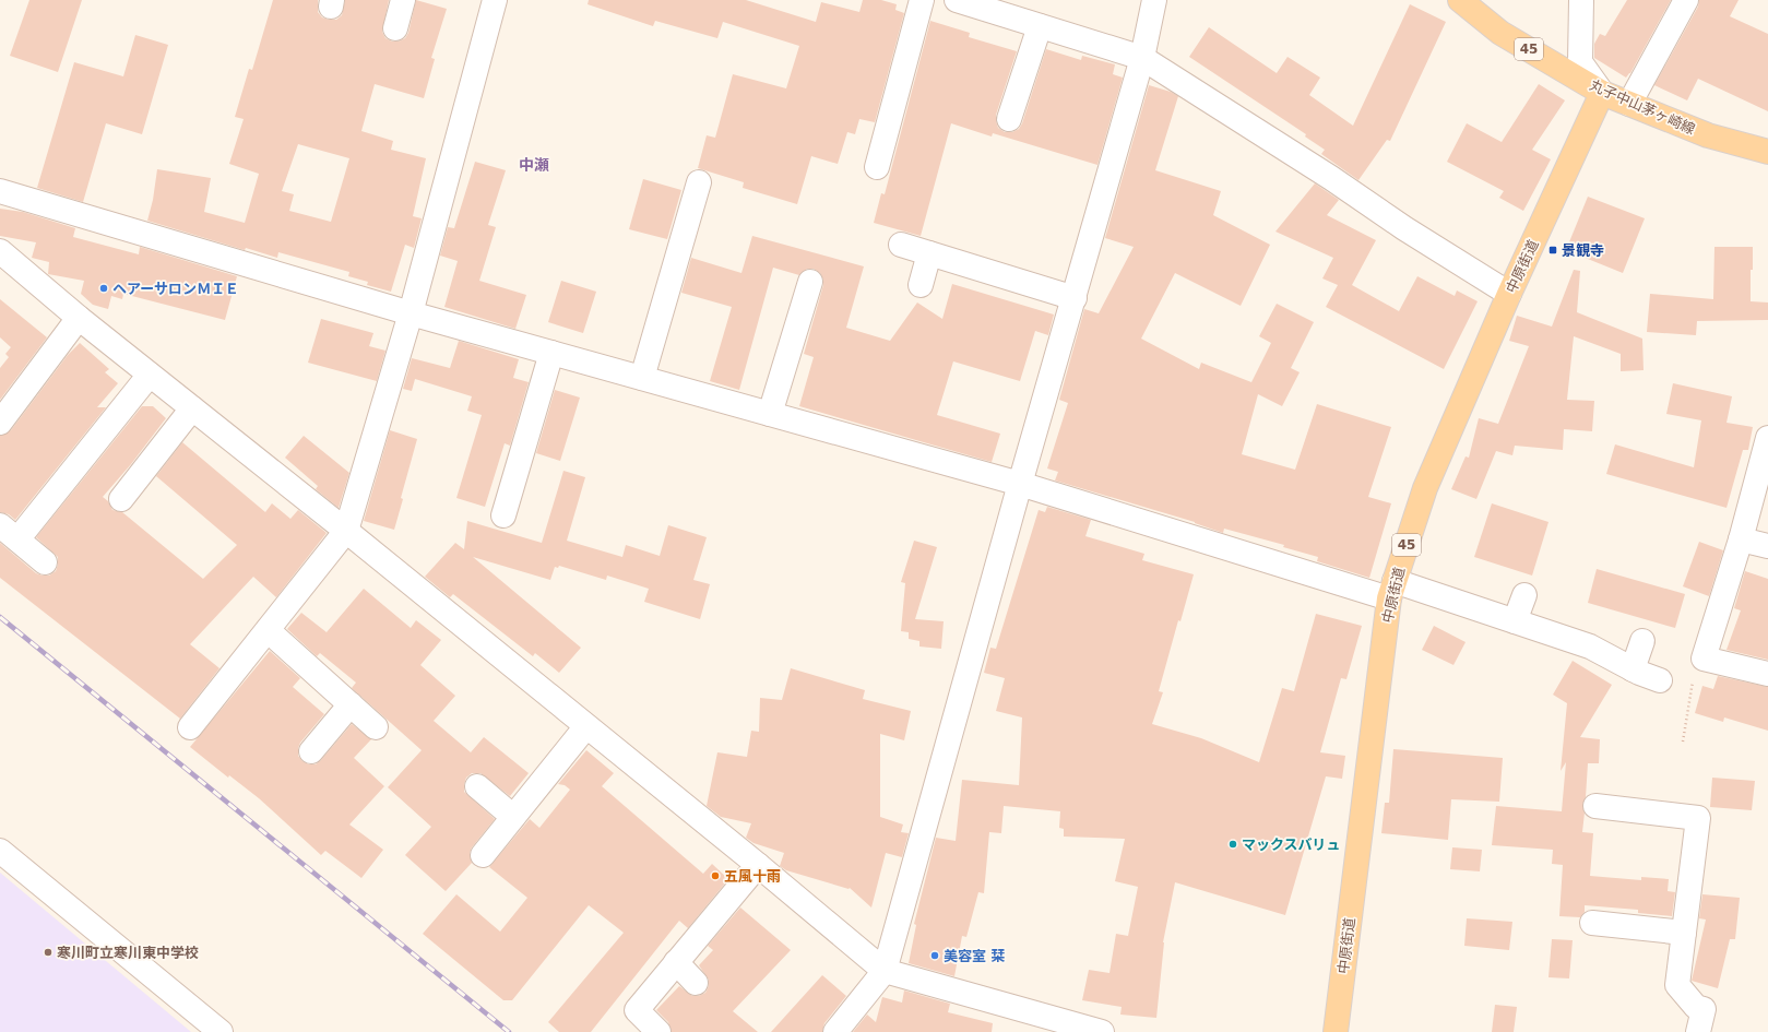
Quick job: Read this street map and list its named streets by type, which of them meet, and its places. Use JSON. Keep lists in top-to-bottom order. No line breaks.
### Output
{"streets":{"main road":["45","丸子中山茅ヶ崎線","中原街道"]},"crossings":[["丸子中山茅ヶ崎線","中原街道"]],"districts":["中瀬"],"places":{"transit":["景観寺"],"other":["ヘアーサロンＭＩＥ","マックスバリュ","五風十雨","寒川町立寒川東中学校","美容室 栞"]}}
